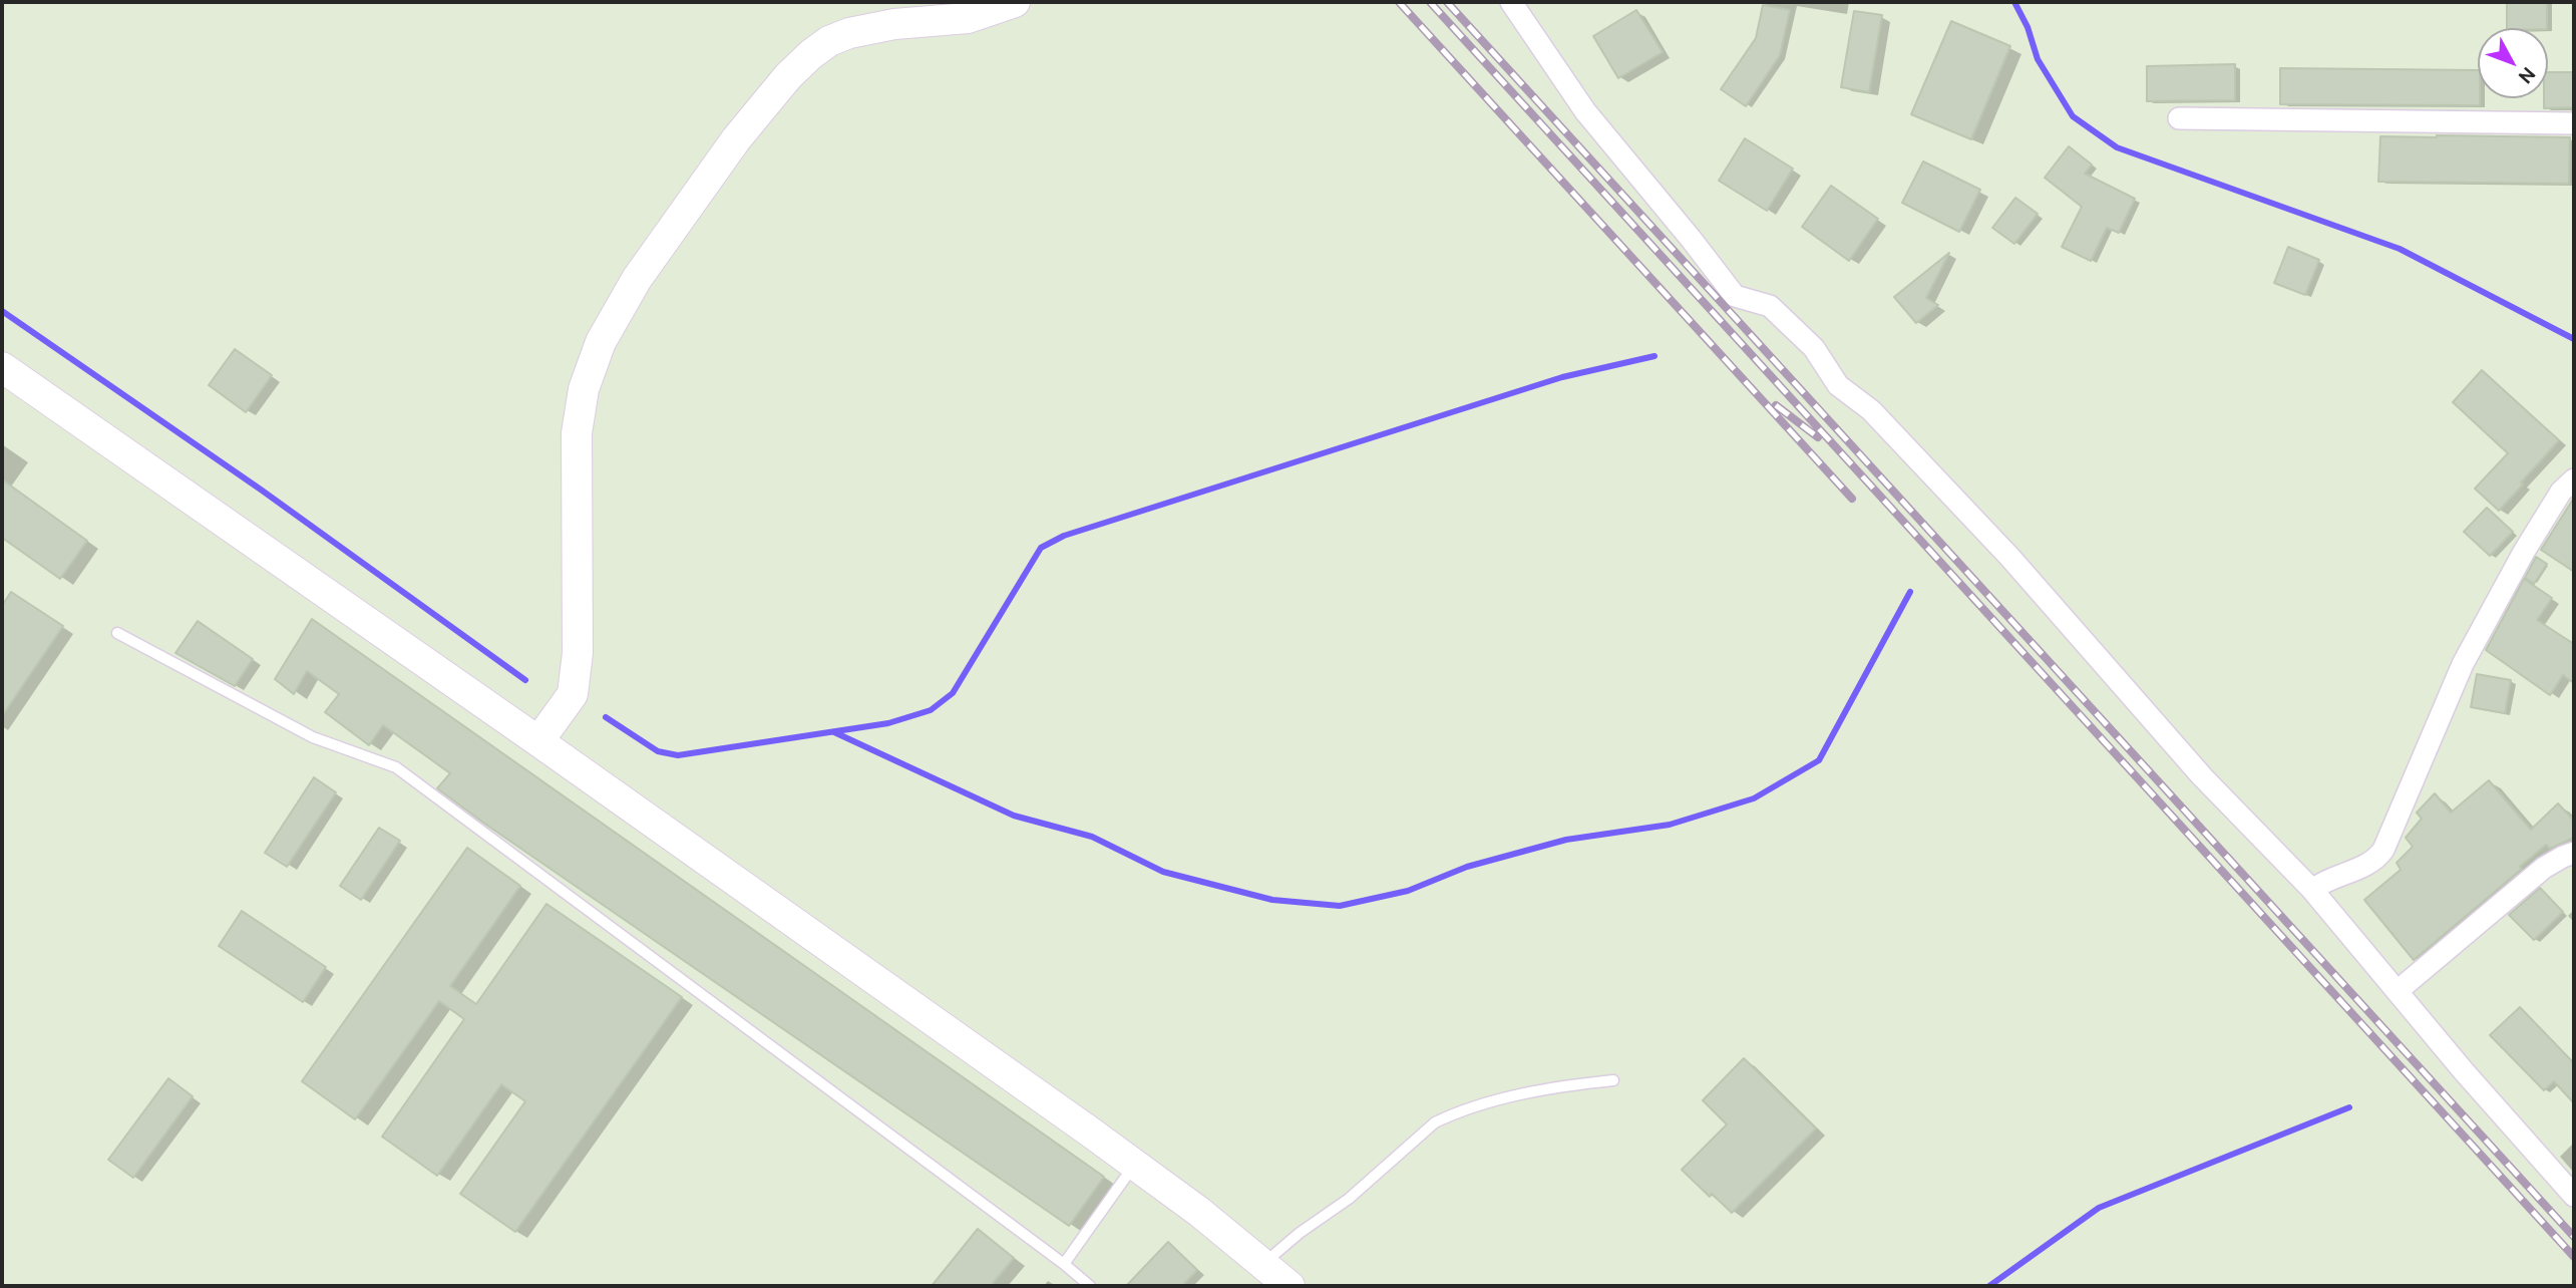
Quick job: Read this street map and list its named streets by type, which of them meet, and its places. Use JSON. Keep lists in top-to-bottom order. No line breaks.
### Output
{"north":"bottom right"}
